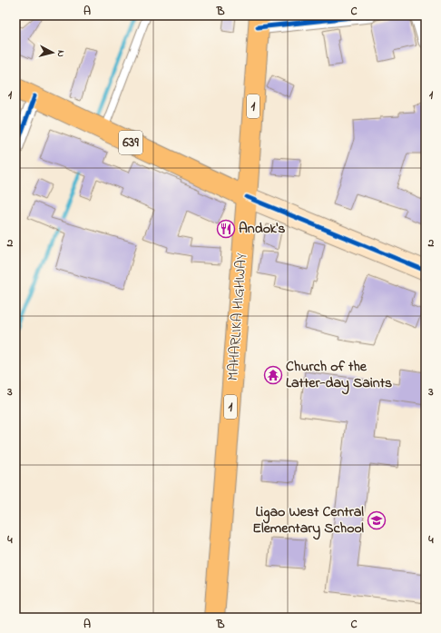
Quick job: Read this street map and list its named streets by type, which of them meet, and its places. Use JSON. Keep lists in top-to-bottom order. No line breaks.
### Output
{"streets":{"main road":["1","639","MAHARLIKA HIGHWAY"]},"crossings":[["639","MAHARLIKA HIGHWAY"]],"places":{"restaurant":["Andok's"],"temple":["Church of the Latter-day Saints"],"school or university":["Ligao West Central Elementary School"]},"north":"right","grid":{"columns":["A","B","C"],"rows":["1","2","3","4"]}}
